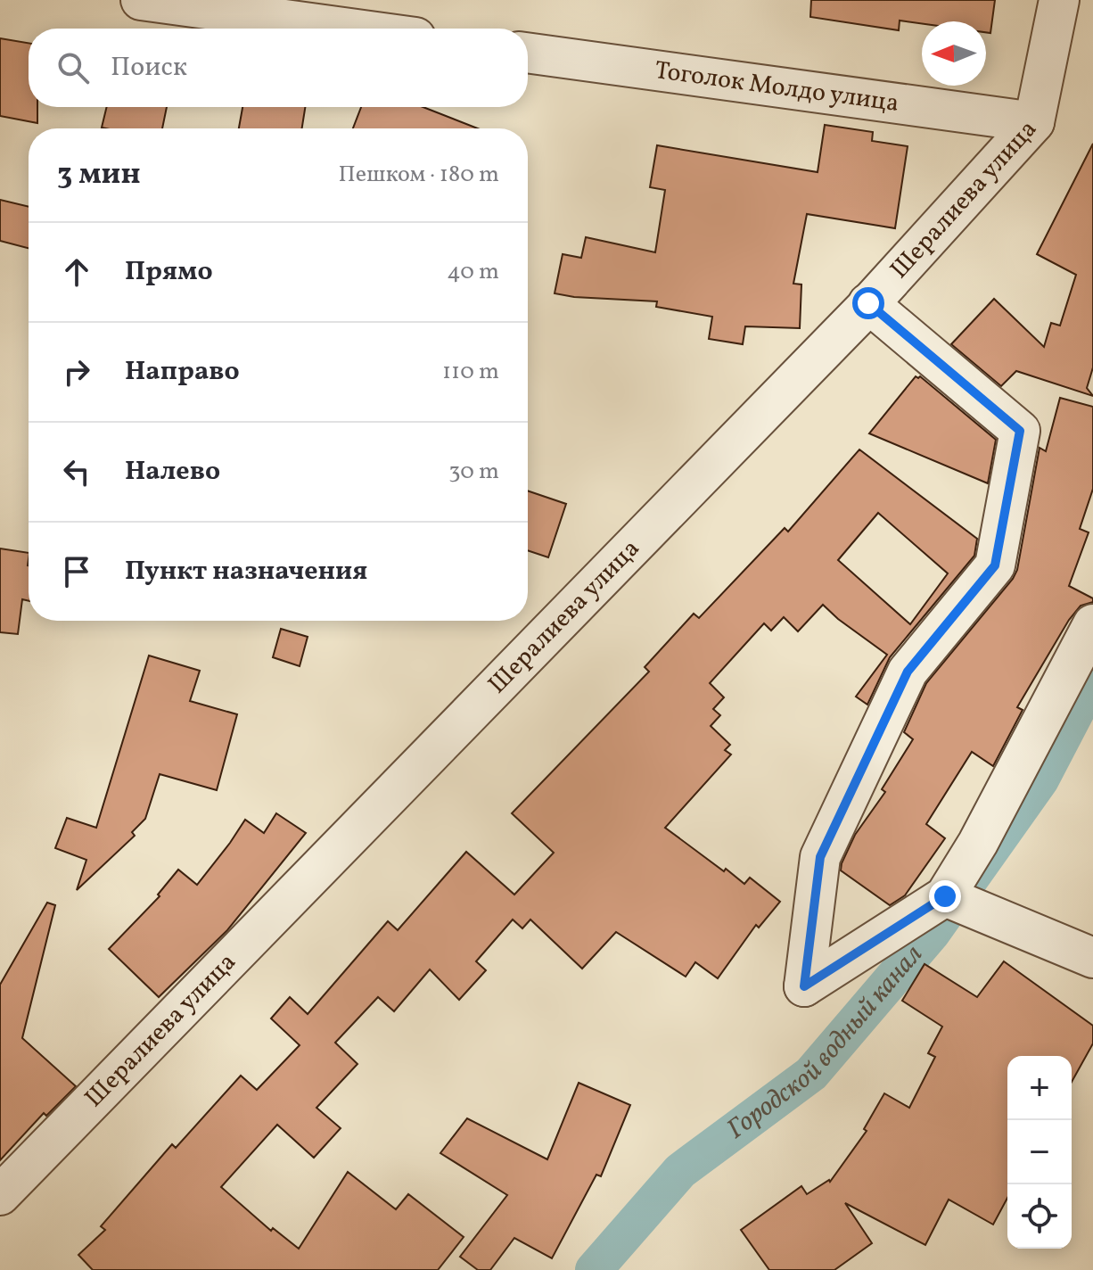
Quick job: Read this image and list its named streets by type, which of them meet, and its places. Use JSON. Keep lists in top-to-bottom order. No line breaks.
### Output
{"streets":{"street":["Тоголок Молдо улица","Шералиева улица"]},"crossings":[["Тоголок Молдо улица","Шералиева улица"]],"water":["Городской водный канал"],"north":"left","page":{"search":"Поиск","heading":["3 мин","Пешком · 180 m"],"list":[["Прямо","40 m"],["Направо","110 m"],["Налево","30 m"],"Пункт назначения"],"map_buttons":["+","−"]}}
